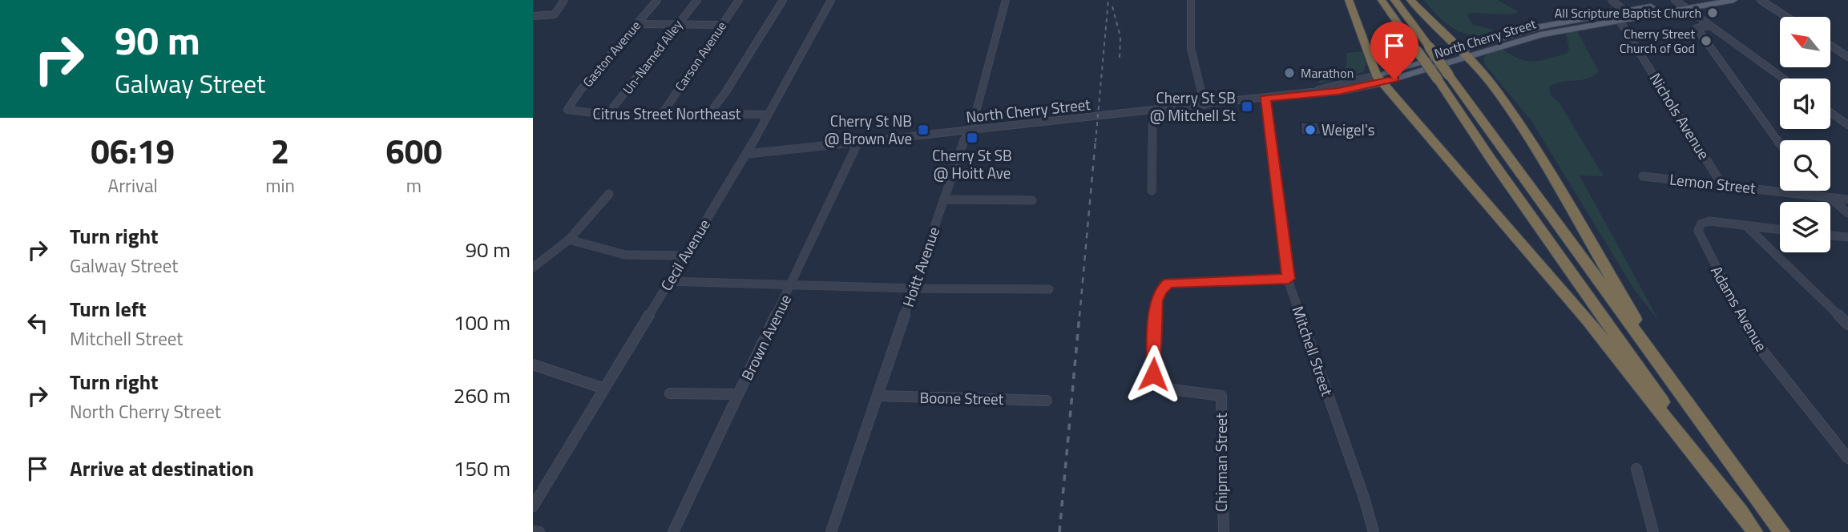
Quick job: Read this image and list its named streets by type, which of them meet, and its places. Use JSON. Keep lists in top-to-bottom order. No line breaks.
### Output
{"streets":{"main road":["North Cherry Street"],"street":["Gaston Avenue","Carson Avenue","Un-Named Alley","Citrus Street Northeast","Nichols Avenue","Lemon Street","Cecil Avenue","Hoitt Avenue","Adams Avenue","Brown Avenue","Mitchell Street","Boone Street","Chipman Street"]},"crossings":[["North Cherry Street","Nichols Avenue"],["North Cherry Street","Cecil Avenue"],["North Cherry Street","Hoitt Avenue"],["North Cherry Street","Brown Avenue"],["North Cherry Street","Mitchell Street"],["Gaston Avenue","Citrus Street Northeast"],["Carson Avenue","Citrus Street Northeast"],["Un-Named Alley","Citrus Street Northeast"],["Citrus Street Northeast","Cecil Avenue"],["Nichols Avenue","Lemon Street"],["Hoitt Avenue","Boone Street"],["Mitchell Street","Chipman Street"]],"places":{"other":["All Scripture Baptist Church","Cherry Street Church of God","Marathon","Weigel's"],"transit":["Cherry St SB @ Mitchell St","Cherry St NB @ Brown Ave","Cherry St SB @ Hoitt Ave"]},"north":"top left","page":{"turn":["90 m","Galway Street"],"eta":["06:19","Arrival","2","min","600","m"],"list":[{"name":"Turn right","note":"Galway Street","value":"90 m"},{"name":"Turn left","note":"Mitchell Street","value":"100 m"},{"name":"Turn right","note":"North Cherry Street","value":"260 m"},{"name":"Arrive at destination","value":"150 m"}]}}
